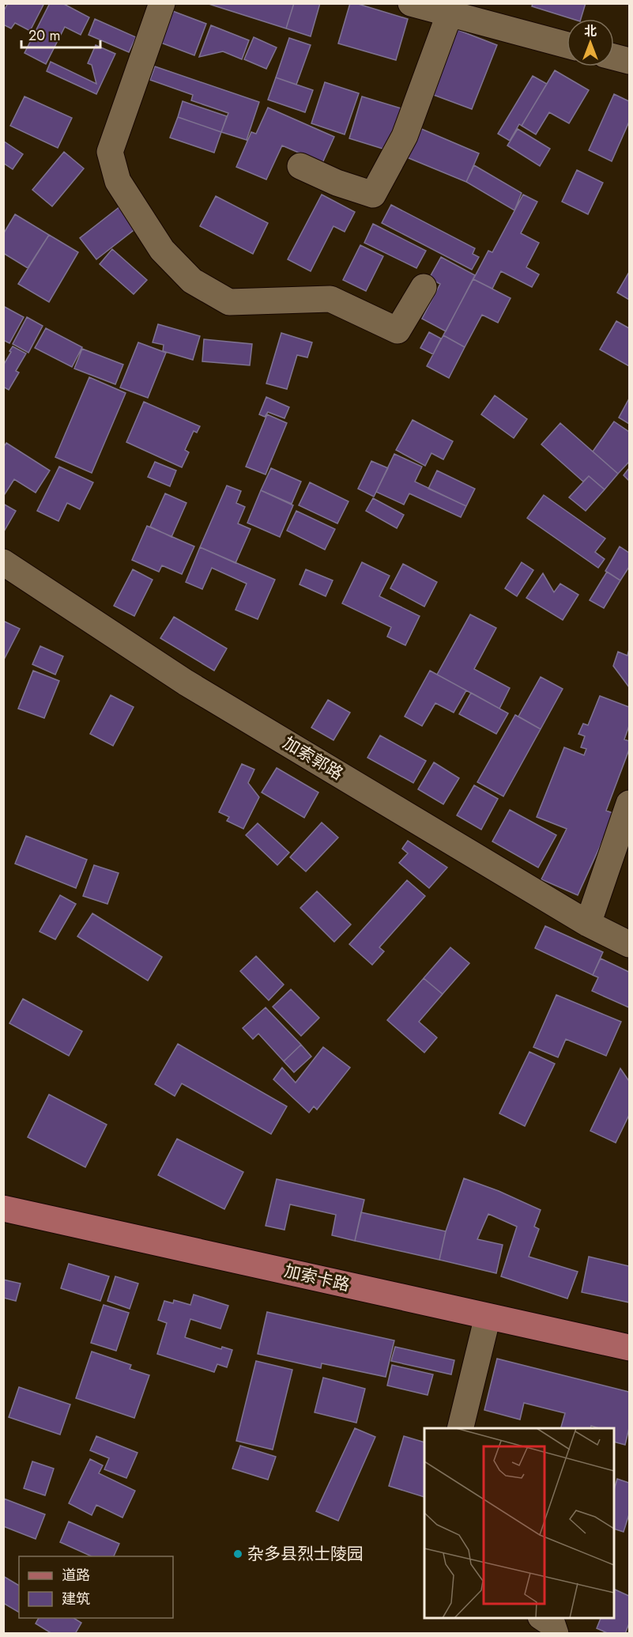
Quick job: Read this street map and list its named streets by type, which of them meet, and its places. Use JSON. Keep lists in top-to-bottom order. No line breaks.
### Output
{"streets":{"main road":["加索卡路"],"street":["加索郭路"]},"places":["杂多县烈士陵园"],"legend":["道路","建筑"],"scale_bar":"20 m","north":"top"}
